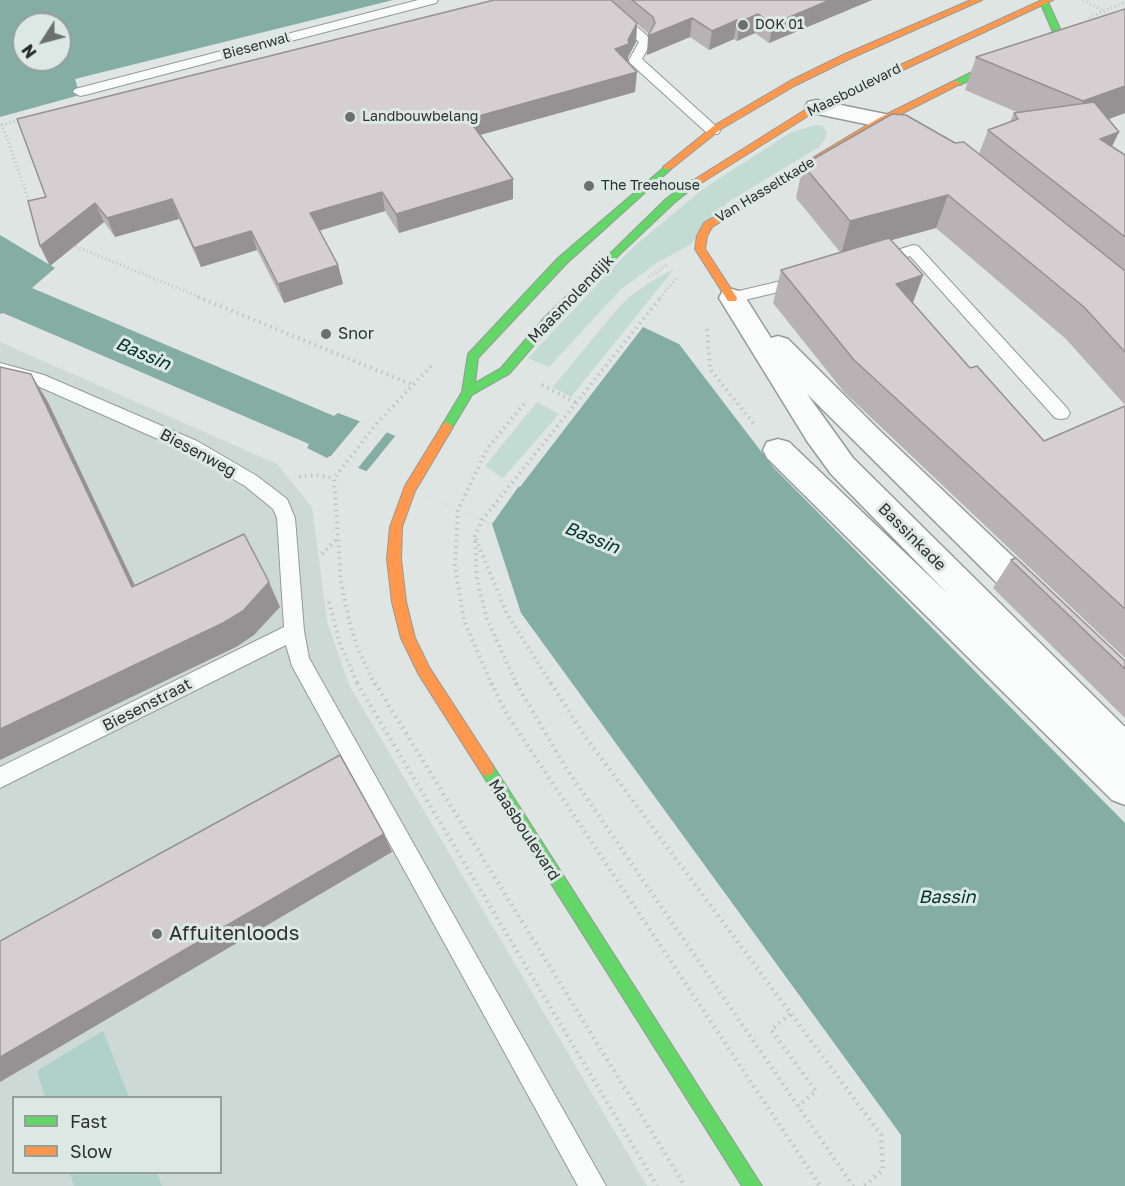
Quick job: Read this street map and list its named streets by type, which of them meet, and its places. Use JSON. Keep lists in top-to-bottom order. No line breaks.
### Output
{"streets":{"main road":["Maasboulevard","Van Hasseltkade","Maasmolendijk"],"street":["Bassinkade"],"lane":["Biesenwal","Biesenweg","Biesenstraat"]},"crossings":[["Maasboulevard","Van Hasseltkade"],["Maasboulevard","Maasmolendijk"],["Biesenweg","Biesenstraat"]],"water":["Bassin"],"places":["DOK 01","Landbouwbelang","The Treehouse","Snor","Affuitenloods"],"legend":["Fast","Slow"],"north":"bottom left"}
